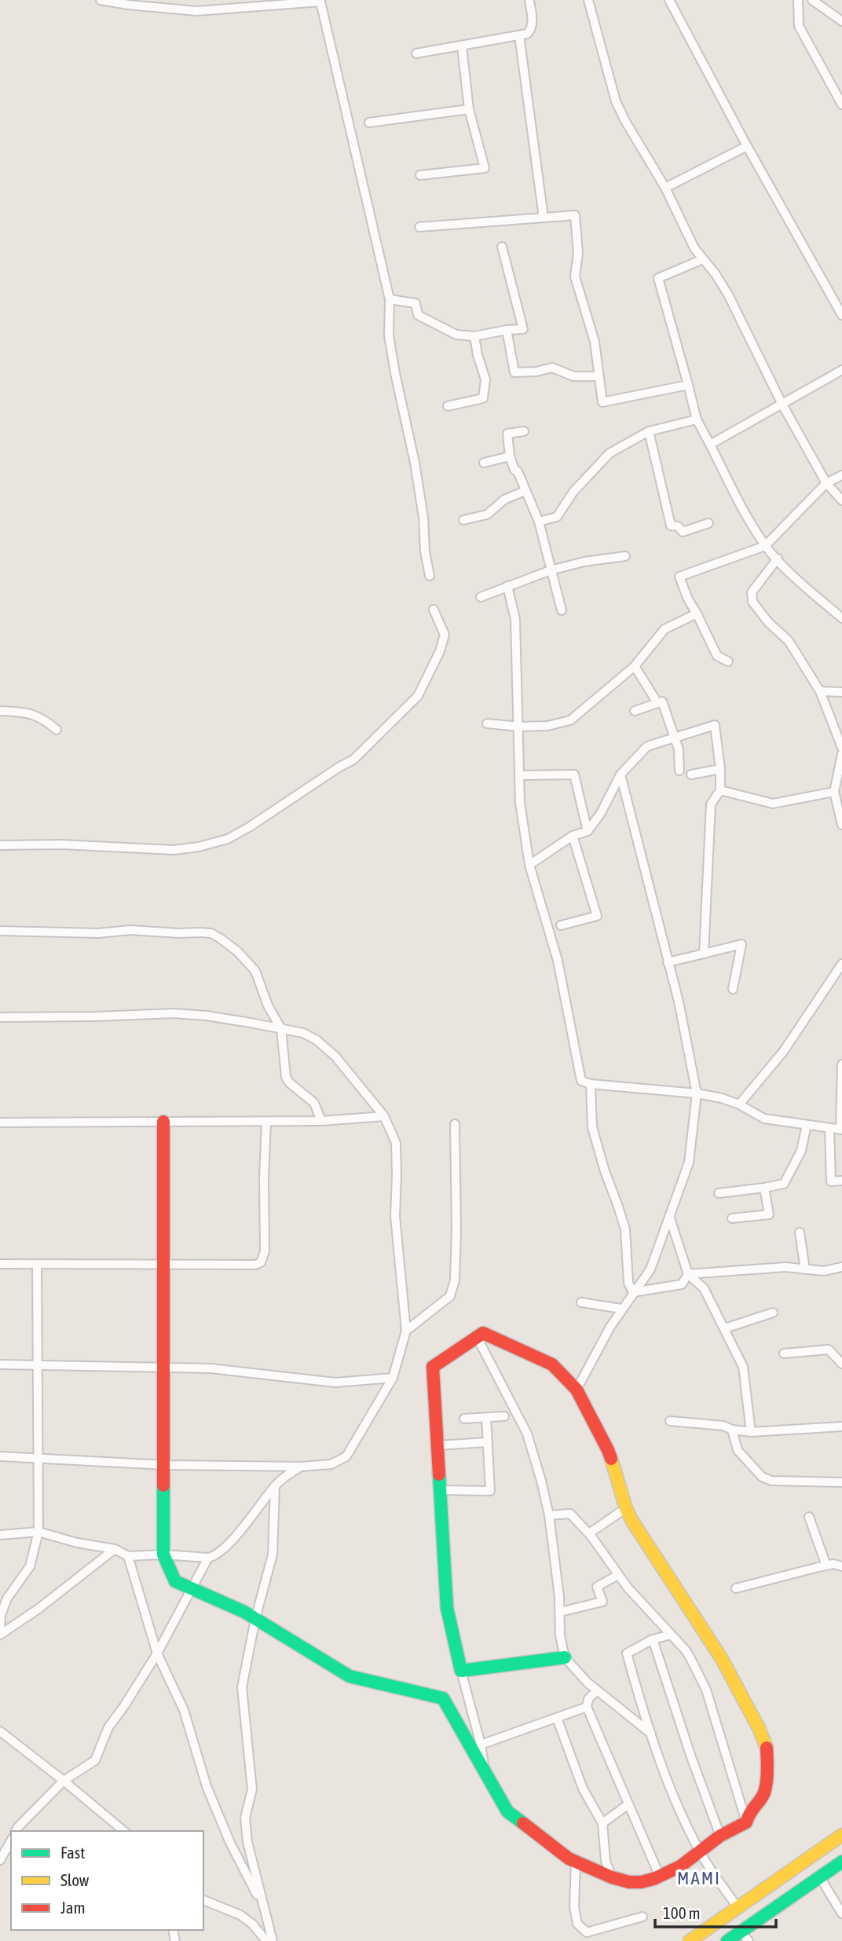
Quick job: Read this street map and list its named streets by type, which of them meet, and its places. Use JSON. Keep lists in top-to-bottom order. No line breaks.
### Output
{"districts":["MAMI"],"legend":["Fast","Slow","Jam"],"scale_bar":"100 m"}
